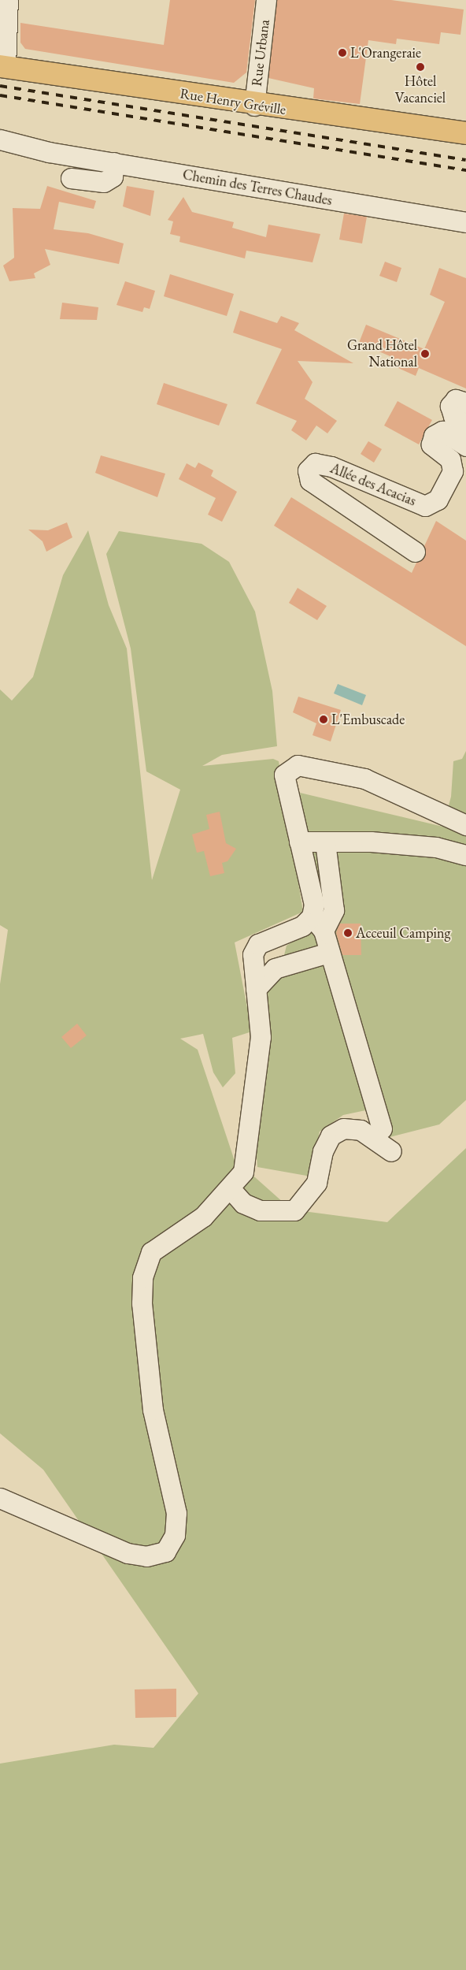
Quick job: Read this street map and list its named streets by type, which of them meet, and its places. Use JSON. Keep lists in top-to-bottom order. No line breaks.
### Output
{"streets":{"main road":["Rue Henry Gréville"],"street":["Rue Urbana","Chemin des Terres Chaudes","Allée des Acacias"]},"crossings":[["Rue Urbana","Rue Henry Gréville"]],"places":["L'Orangeraie","Hôtel Vacanciel","Grand Hôtel National","L'Embuscade","Acceuil Camping"]}
